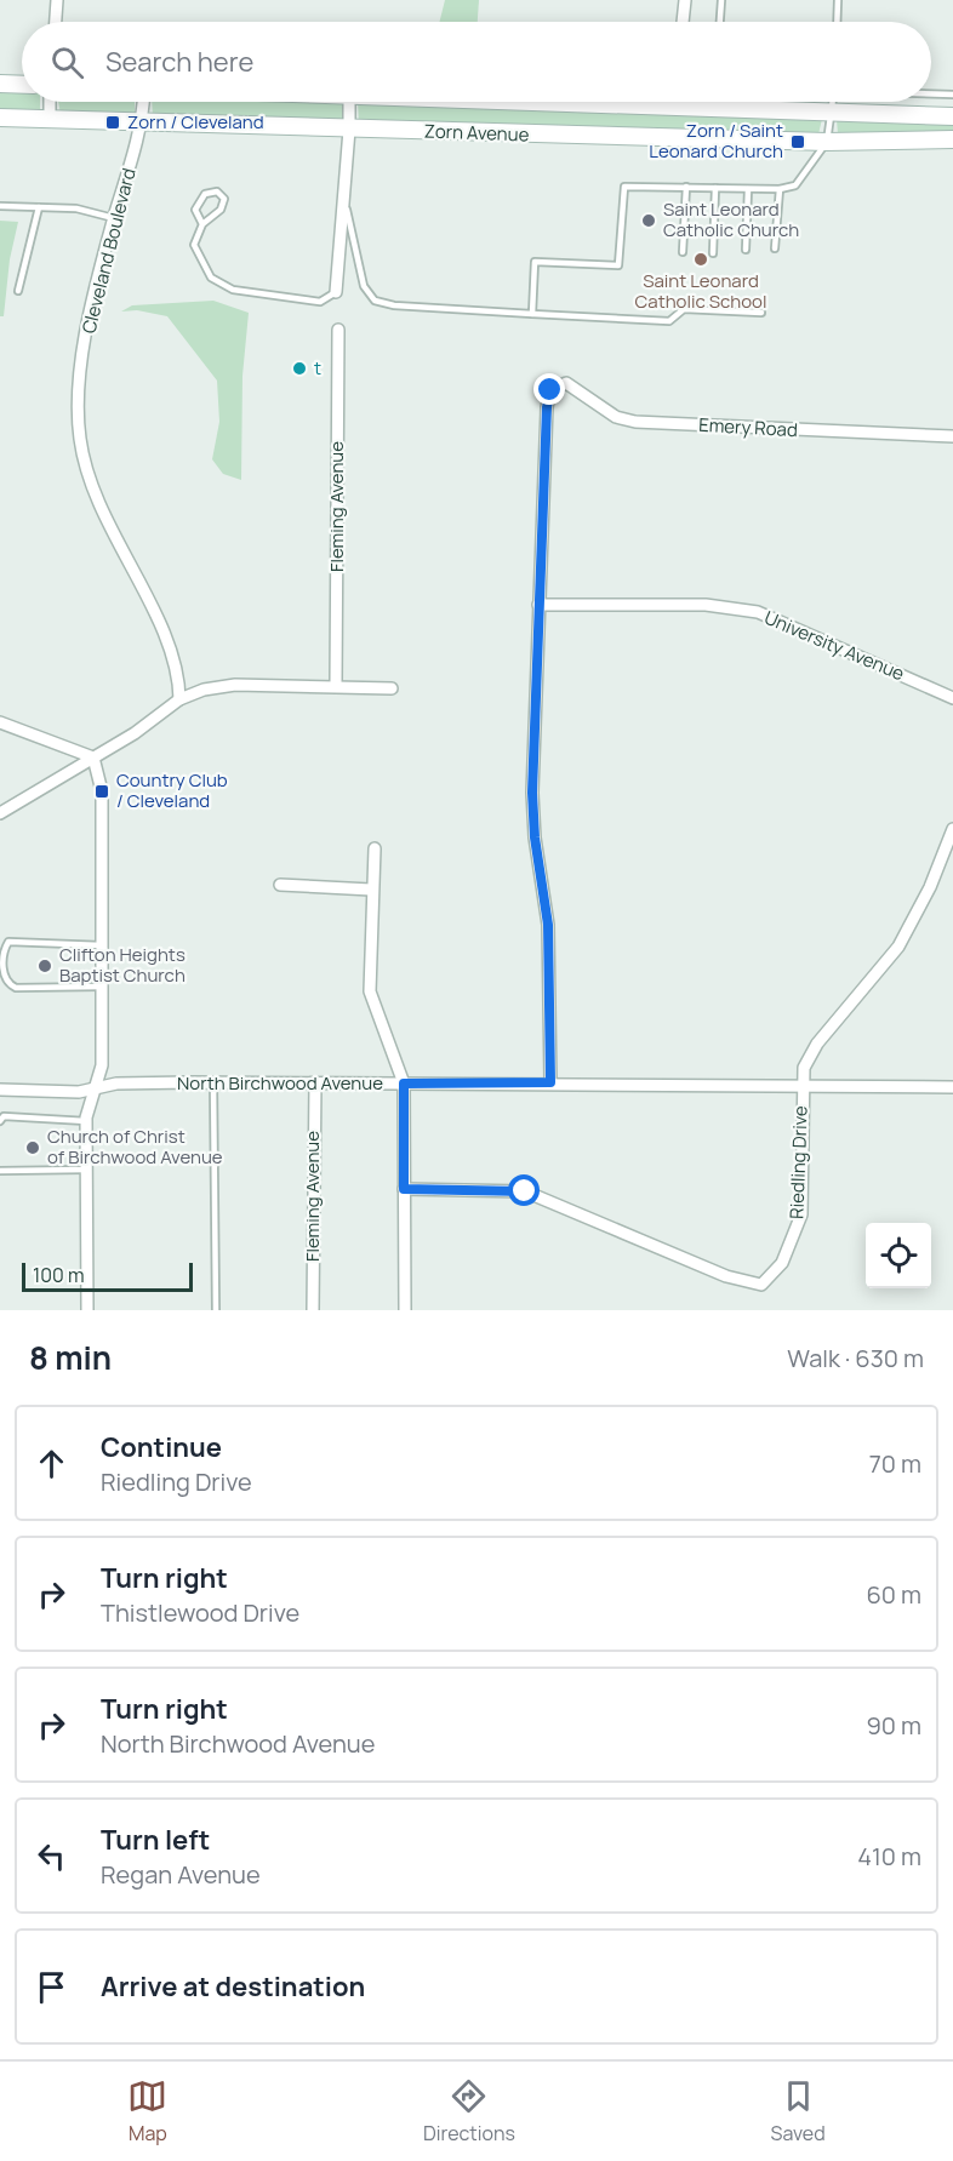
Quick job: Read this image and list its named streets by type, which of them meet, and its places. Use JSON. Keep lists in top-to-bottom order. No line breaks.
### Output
{"streets":{"main road":["Zorn Avenue"],"street":["Cleveland Boulevard","Emery Road","Fleming Avenue","University Avenue","North Birchwood Avenue","Riedling Drive"]},"crossings":[["Zorn Avenue","Cleveland Boulevard"],["Emery Road","University Avenue"],["Fleming Avenue","North Birchwood Avenue"],["North Birchwood Avenue","Riedling Drive"]],"places":{"transit":["Zorn / Cleveland","Zorn / Saint Leonard Church","Country Club / Cleveland"],"other":["Saint Leonard Catholic Church","Saint Leonard Catholic School","t","Clifton Heights Baptist Church","Church of Christ of Birchwood Avenue"]},"scale_bar":"100 m","page":{"search":"Search here","scale":"100 m","heading":["8 min","Walk · 630 m"],"list":[["Continue","Riedling Drive","70 m"],["Turn right","Thistlewood Drive","60 m"],["Turn right","North Birchwood Avenue","90 m"],["Turn left","Regan Avenue","410 m"],"Arrive at destination"],"nav":["Map","Directions","Saved"]}}
